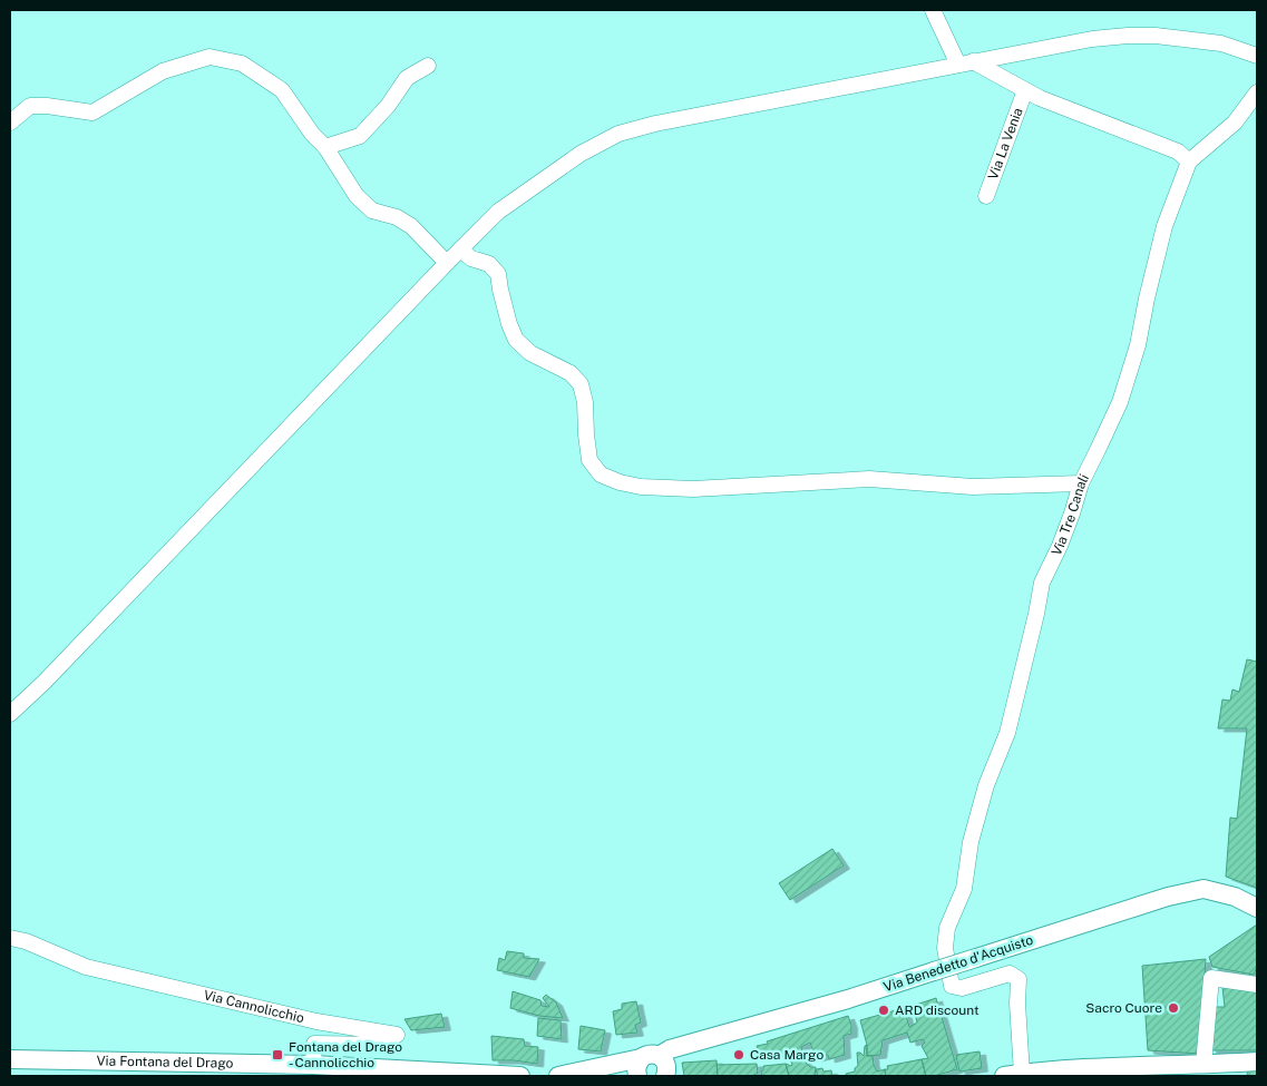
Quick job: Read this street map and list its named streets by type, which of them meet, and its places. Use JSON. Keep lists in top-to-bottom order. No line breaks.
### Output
{"streets":{"street":["Via La Venia","Via Tre Canali","Via Benedetto d'Acquisto","Via Cannolicchio","Via Fontana del Drago"]},"crossings":[["Via Tre Canali","Via Benedetto d'Acquisto"],["Via Cannolicchio","Via Fontana del Drago"]],"places":{"other":["Sacro Cuore","ARD discount","Casa Margo"],"transit":["Fontana del Drago - Cannolicchio"]}}
